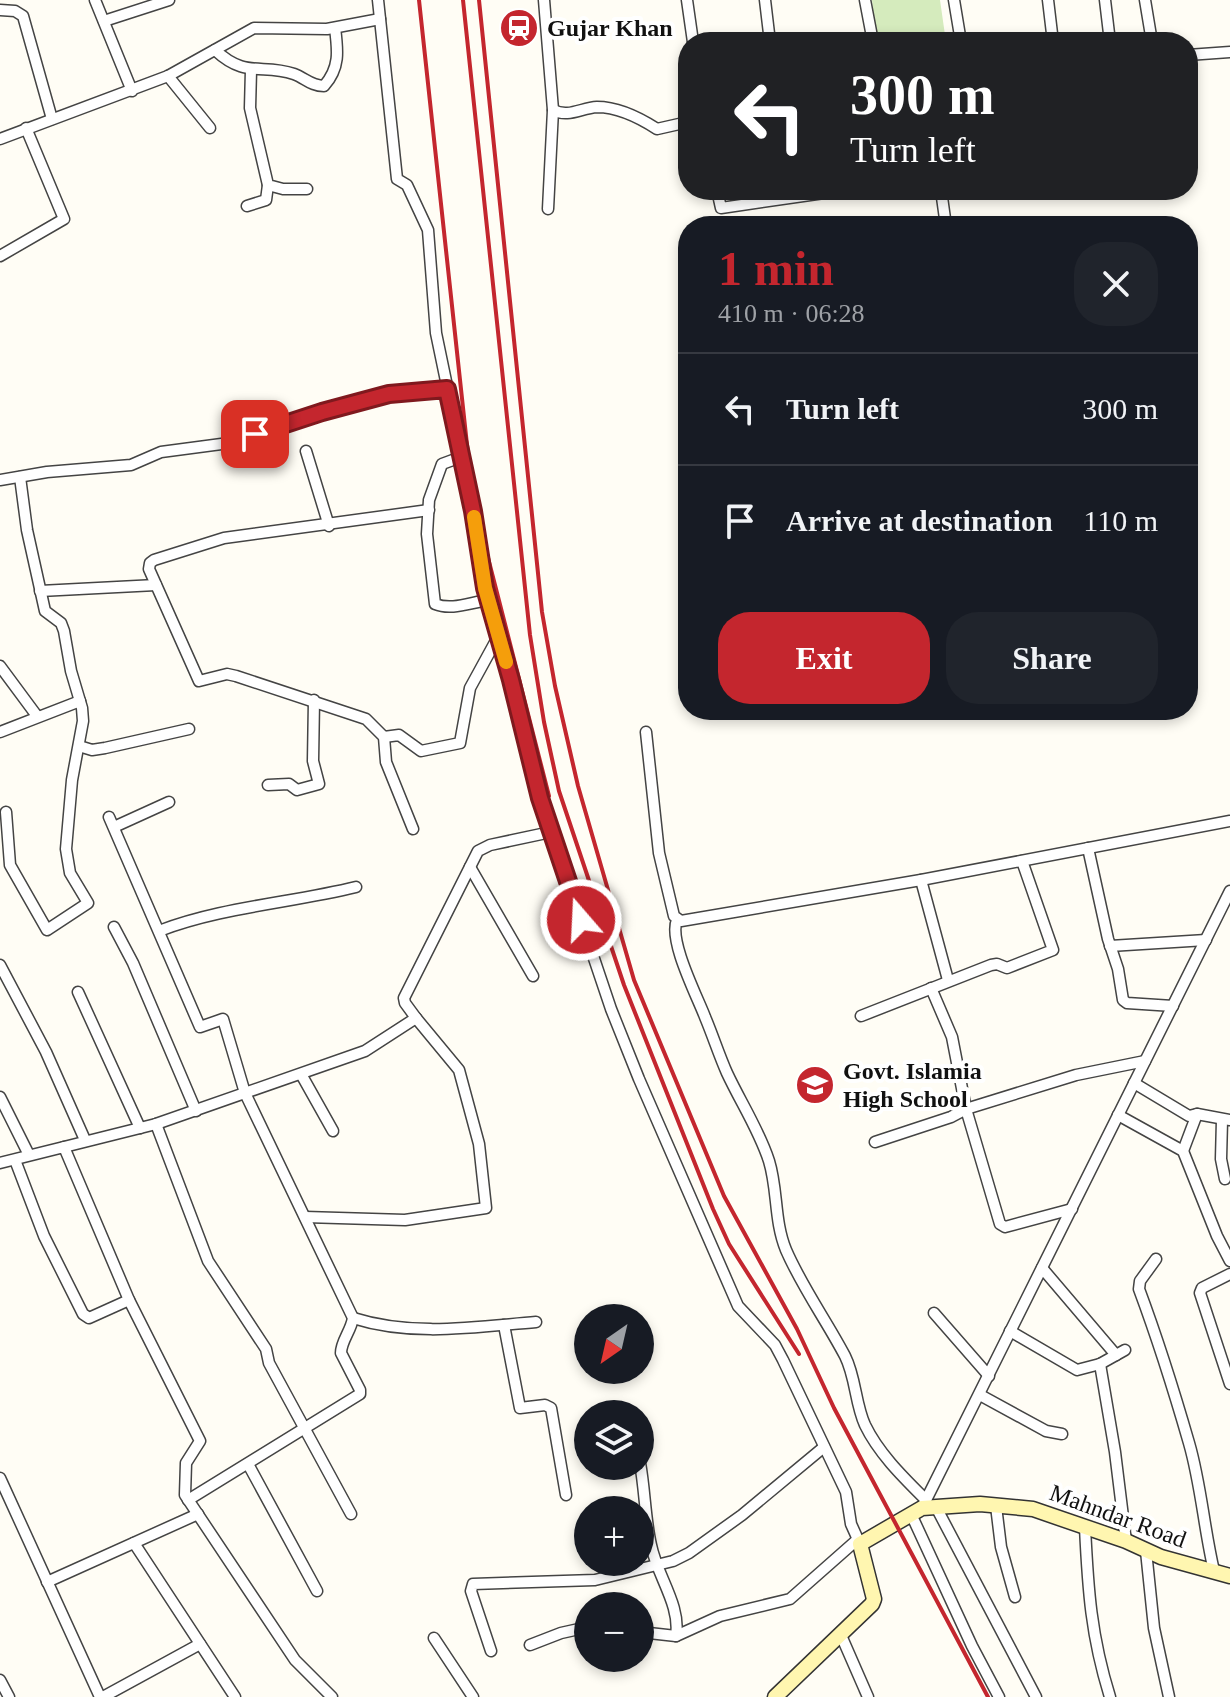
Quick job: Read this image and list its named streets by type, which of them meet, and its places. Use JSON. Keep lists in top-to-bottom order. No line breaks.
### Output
{"streets":{"street":["Mahndar Road"]},"places":{"station":["Gujar Khan"],"school or university":["Govt. Islamia High School"]},"north":"bottom left","page":{"turn":["300 m","Turn left"],"heading":["1 min","410 m · 06:28"],"list":[{"name":"Turn left","value":"300 m"},{"name":"Arrive at destination","value":"110 m"}],"buttons":["Exit","Share"],"map_buttons":["+","−"]}}
